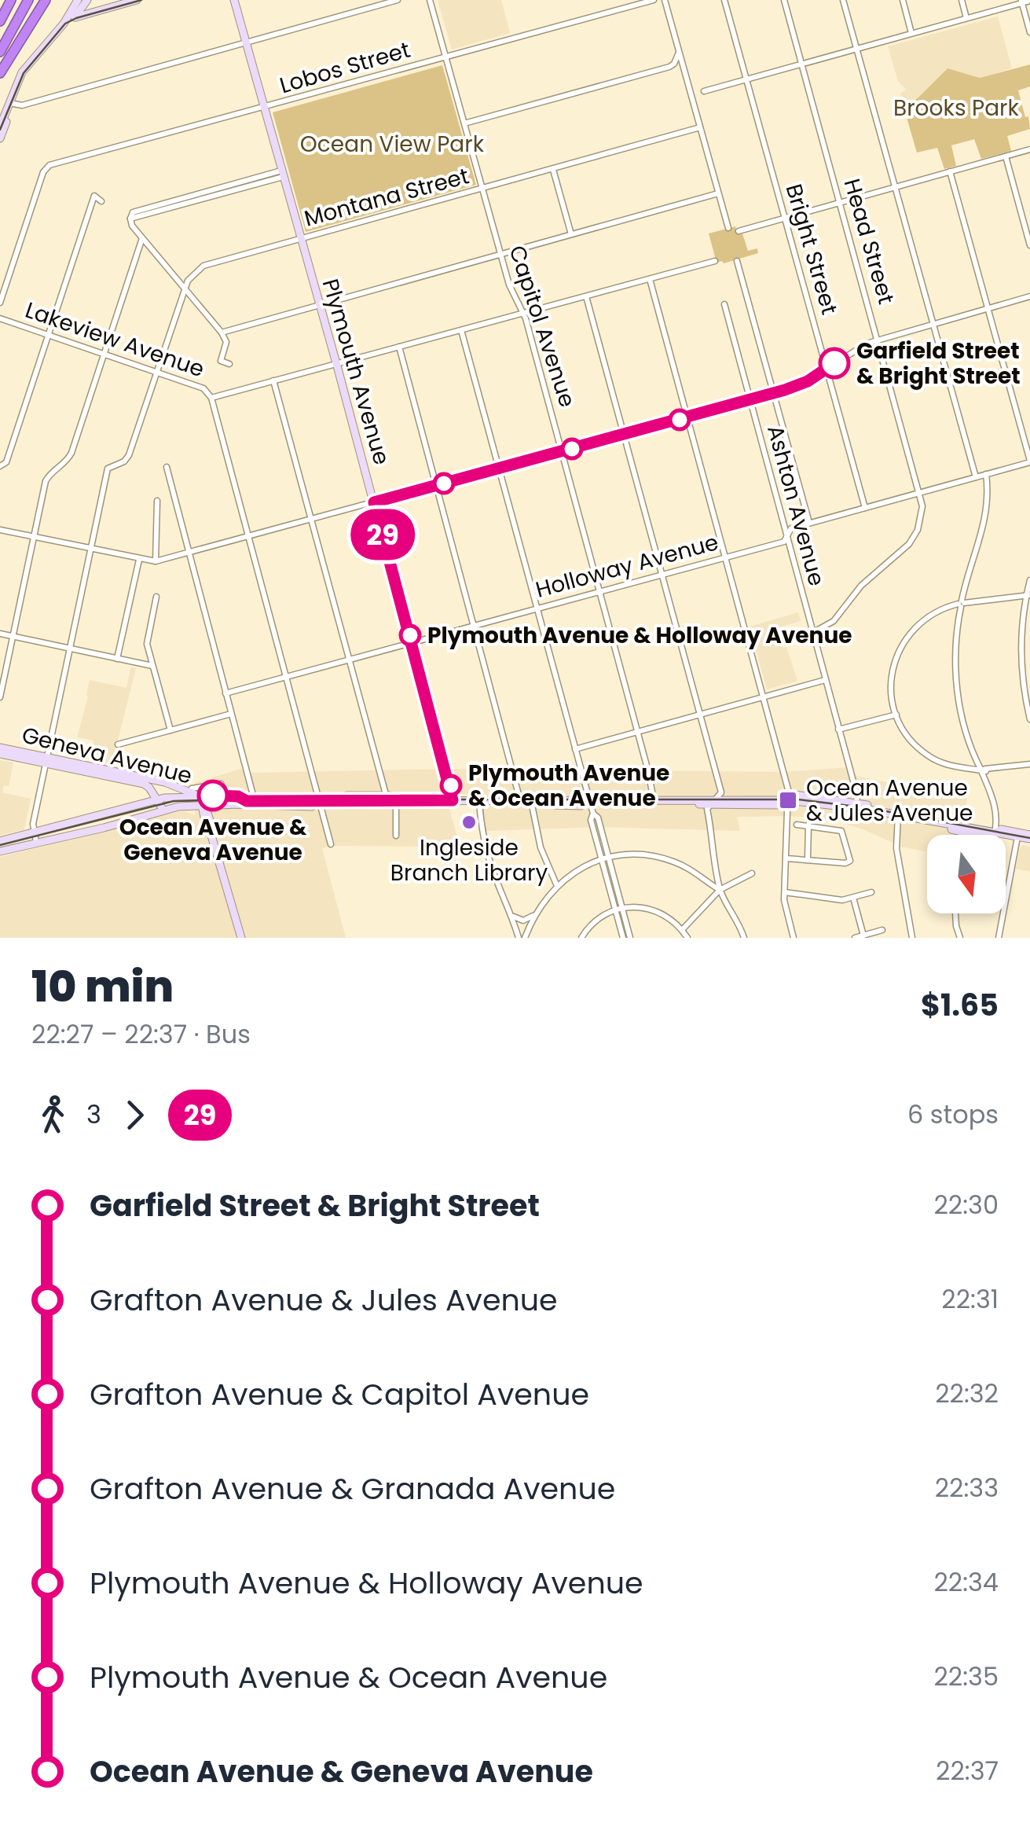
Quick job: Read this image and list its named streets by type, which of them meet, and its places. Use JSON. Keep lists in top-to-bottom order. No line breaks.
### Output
{"streets":{"main road":["Plymouth Avenue","Geneva Avenue"],"street":["Lobos Street","Montana Street","Head Street","Bright Street","Capitol Avenue","Lakeview Avenue","Ashton Avenue","Holloway Avenue"]},"crossings":[["Lobos Street","Capitol Avenue"],["Lobos Street","Plymouth Avenue"],["Montana Street","Capitol Avenue"],["Montana Street","Plymouth Avenue"],["Head Street","Ashton Avenue"],["Head Street","Holloway Avenue"],["Bright Street","Holloway Avenue"],["Capitol Avenue","Lakeview Avenue"],["Capitol Avenue","Holloway Avenue"],["Lakeview Avenue","Plymouth Avenue"],["Plymouth Avenue","Holloway Avenue"],["Ashton Avenue","Holloway Avenue"]],"parks":["Brooks Park","Ocean View Park"],"places":{"other":["Garfield Street & Bright Street","Plymouth Avenue & Holloway Avenue","Plymouth Avenue & Ocean Avenue","Ocean Avenue & Geneva Avenue","Ingleside Branch Library"],"transit":["Ocean Avenue & Jules Avenue"]},"lines":["bus line 29"],"north":"bottom","page":{"on_map":"29","heading":["10 min","22:27 – 22:37 · Bus","$1.65"],"legs":["3","29","6 stops"],"list":[{"name":"Garfield Street & Bright Street","value":"22:30"},{"name":"Grafton Avenue & Jules Avenue","value":"22:31"},{"name":"Grafton Avenue & Capitol Avenue","value":"22:32"},{"name":"Grafton Avenue & Granada Avenue","value":"22:33"},{"name":"Plymouth Avenue & Holloway Avenue","value":"22:34"},{"name":"Plymouth Avenue & Ocean Avenue","value":"22:35"},{"name":"Ocean Avenue & Geneva Avenue","value":"22:37"}]}}
